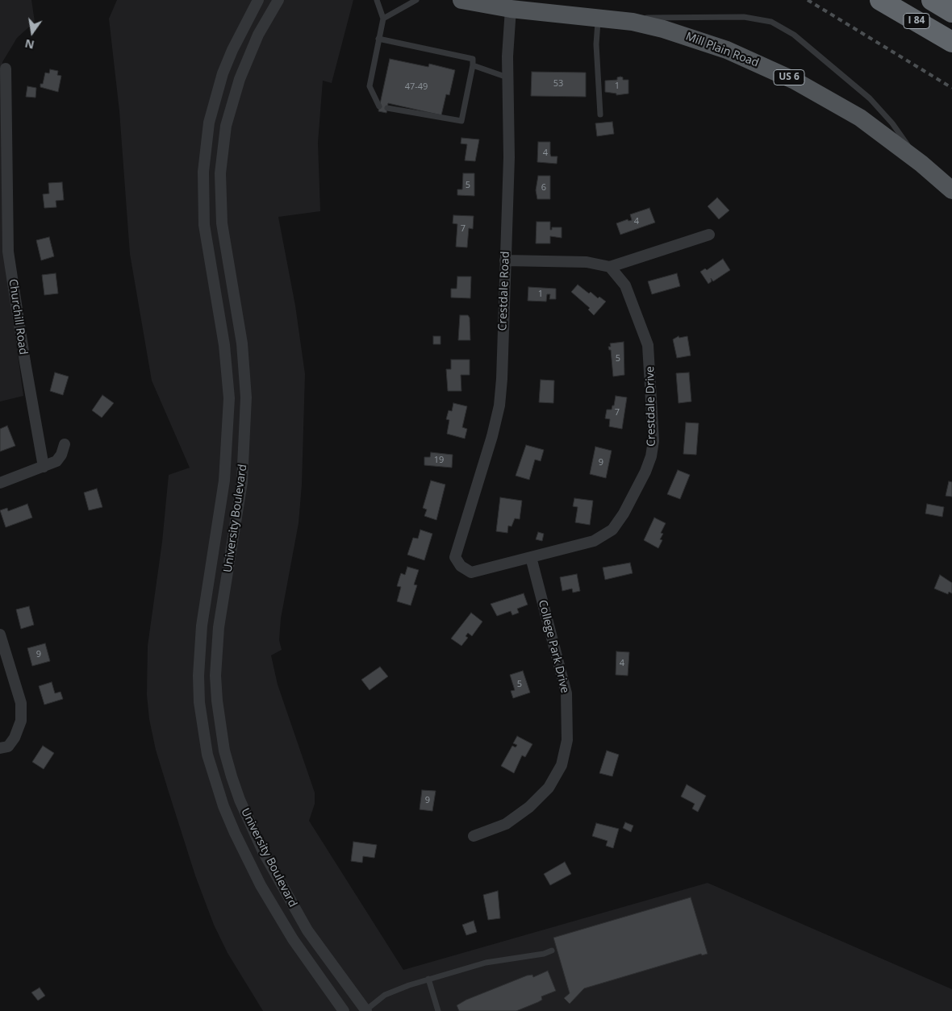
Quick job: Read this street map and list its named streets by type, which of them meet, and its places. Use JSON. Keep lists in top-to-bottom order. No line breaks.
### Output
{"streets":{"highway":["I 84"],"main road":["Mill Plain Road","US 6"],"street":["Crestdale Road","Churchill Road","Crestdale Drive","University Boulevard","College Park Drive"]},"crossings":[["Mill Plain Road","US 6"],["US 6","Crestdale Road"],["Crestdale Road","Crestdale Drive"],["Crestdale Drive","College Park Drive"]],"house_numbers":["53","1","47-49","4","5","6","4","7","1","5","7","19","9","9","4","5","9"],"north":"bottom"}
